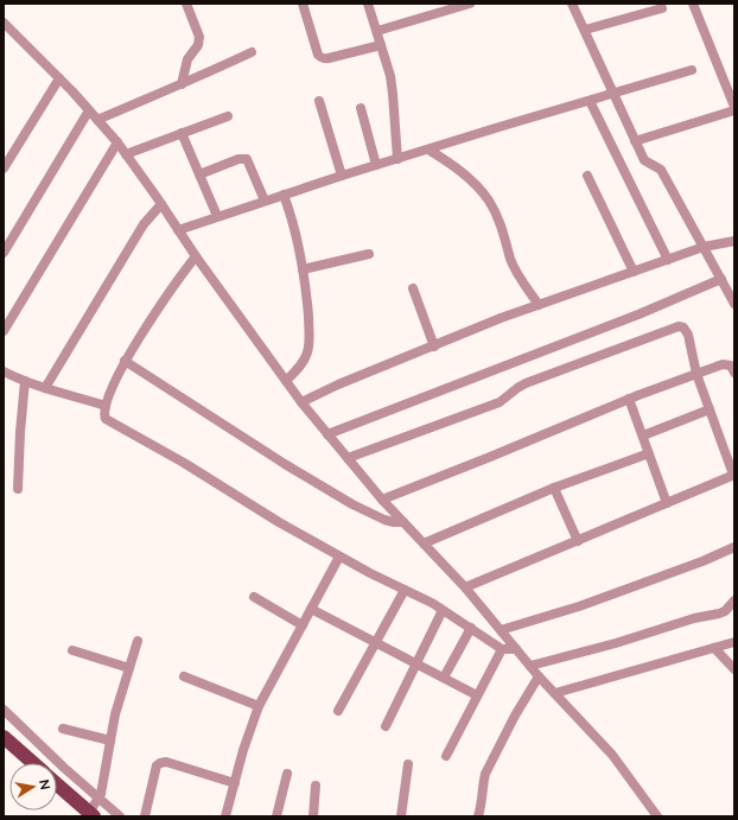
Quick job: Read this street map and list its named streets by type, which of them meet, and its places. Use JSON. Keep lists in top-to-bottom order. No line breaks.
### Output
{"north":"right"}
